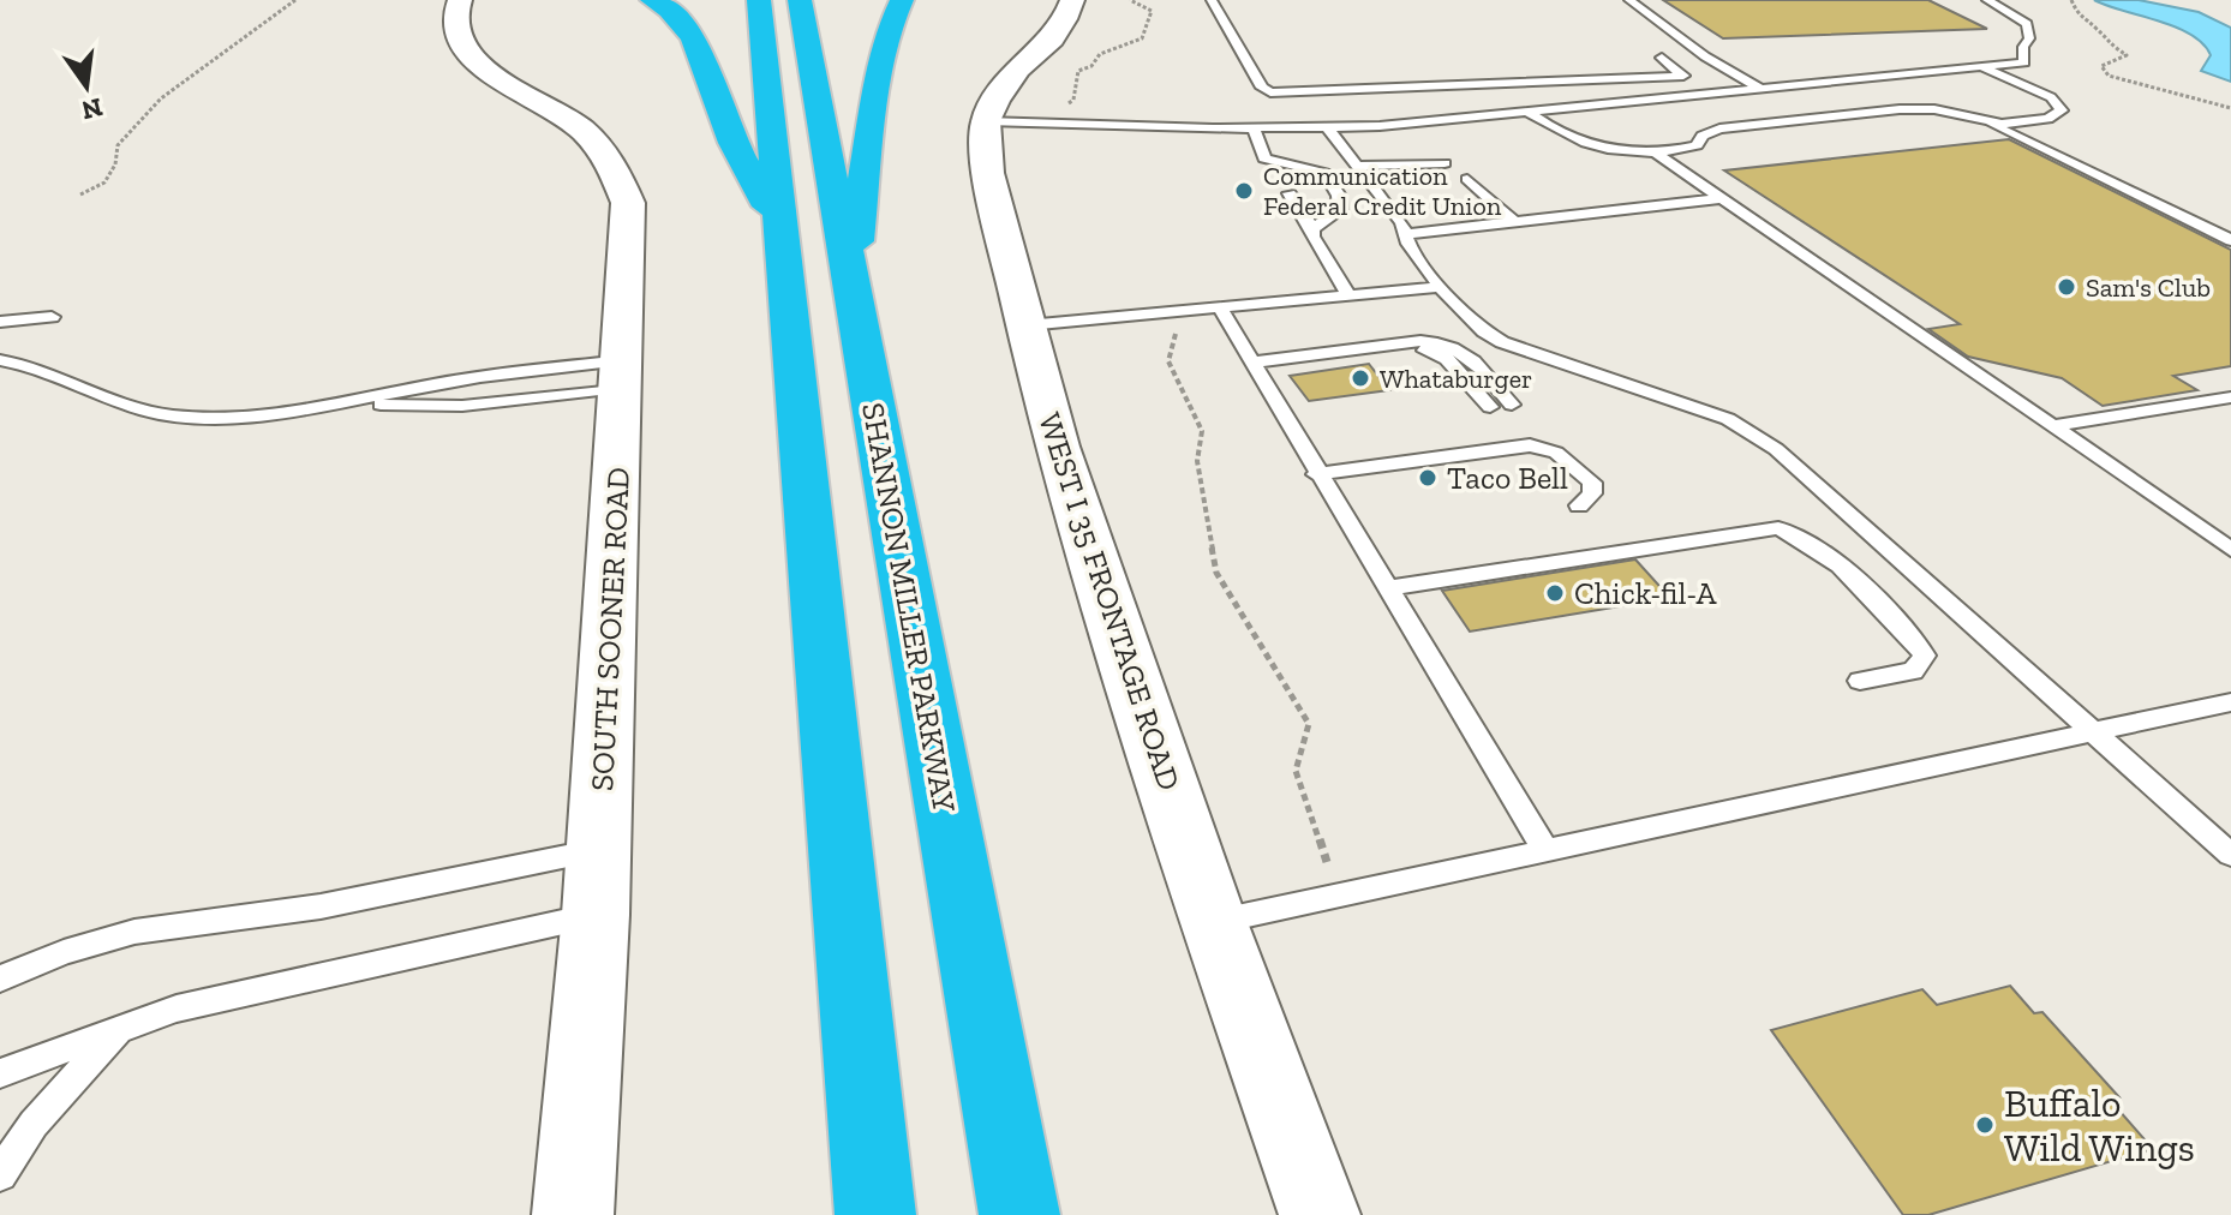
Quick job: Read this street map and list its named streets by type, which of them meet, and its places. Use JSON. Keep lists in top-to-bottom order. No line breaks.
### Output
{"streets":{"highway":["SHANNON MILLER PARKWAY"],"street":["WEST I 35 FRONTAGE ROAD","SOUTH SOONER ROAD"]},"places":["Communication Federal Credit Union","Sam's Club","Whataburger","Taco Bell","Chick-fil-A","Buffalo Wild Wings"],"north":"bottom"}
